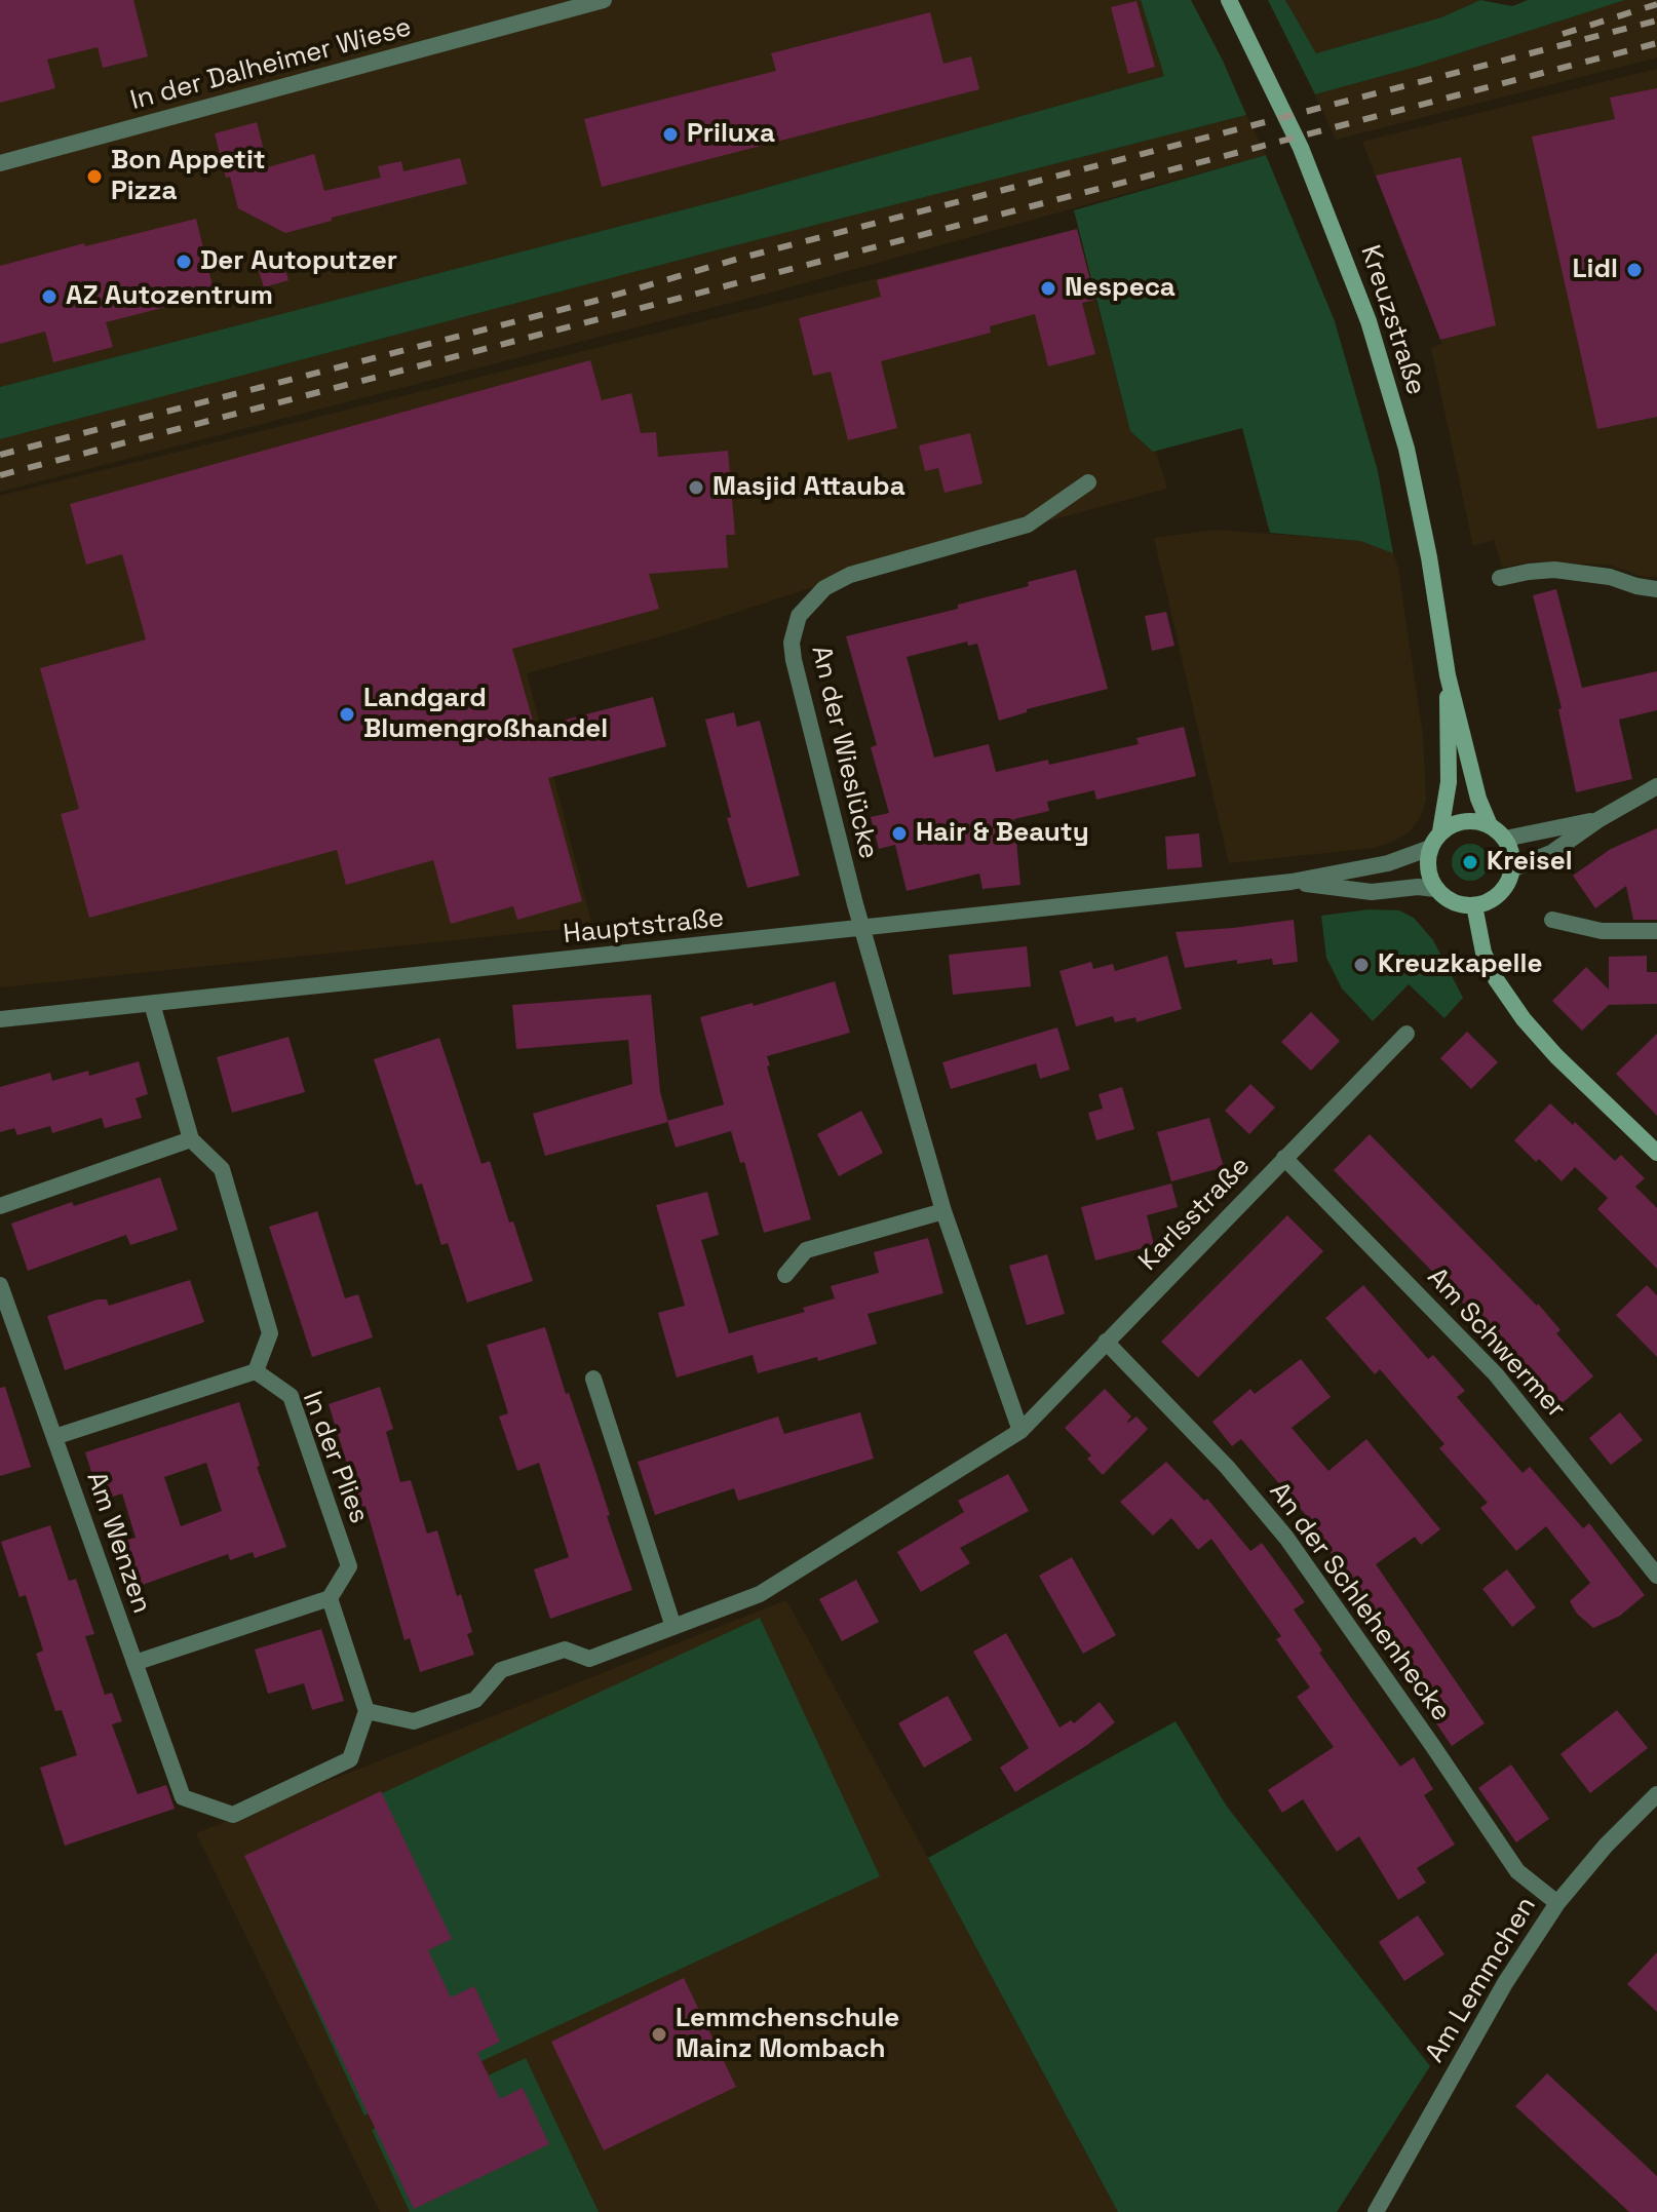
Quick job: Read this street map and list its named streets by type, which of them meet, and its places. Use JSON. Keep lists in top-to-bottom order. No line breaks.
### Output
{"streets":{"street":["In der Dalheimer Wiese","Kreuzstraße","An der Wieslücke","Hauptstraße","Karlsstraße","Am Schwermer","In der Plies","Am Wenzen","An der Schlehenhecke","Am Lemmchen"]},"crossings":[["Kreuzstraße","Hauptstraße"],["An der Wieslücke","Hauptstraße"],["Karlsstraße","Am Schwermer"],["Karlsstraße","Am Wenzen"],["Karlsstraße","An der Schlehenhecke"],["An der Schlehenhecke","Am Lemmchen"]],"places":["Priluxa","Bon Appetit Pizza","Der Autoputzer","Lidl","Nespeca","AZ Autozentrum","Masjid Attauba","Landgard Blumengroßhandel","Hair & Beauty","Kreisel","Kreuzkapelle","Lemmchenschule Mainz Mombach"]}
